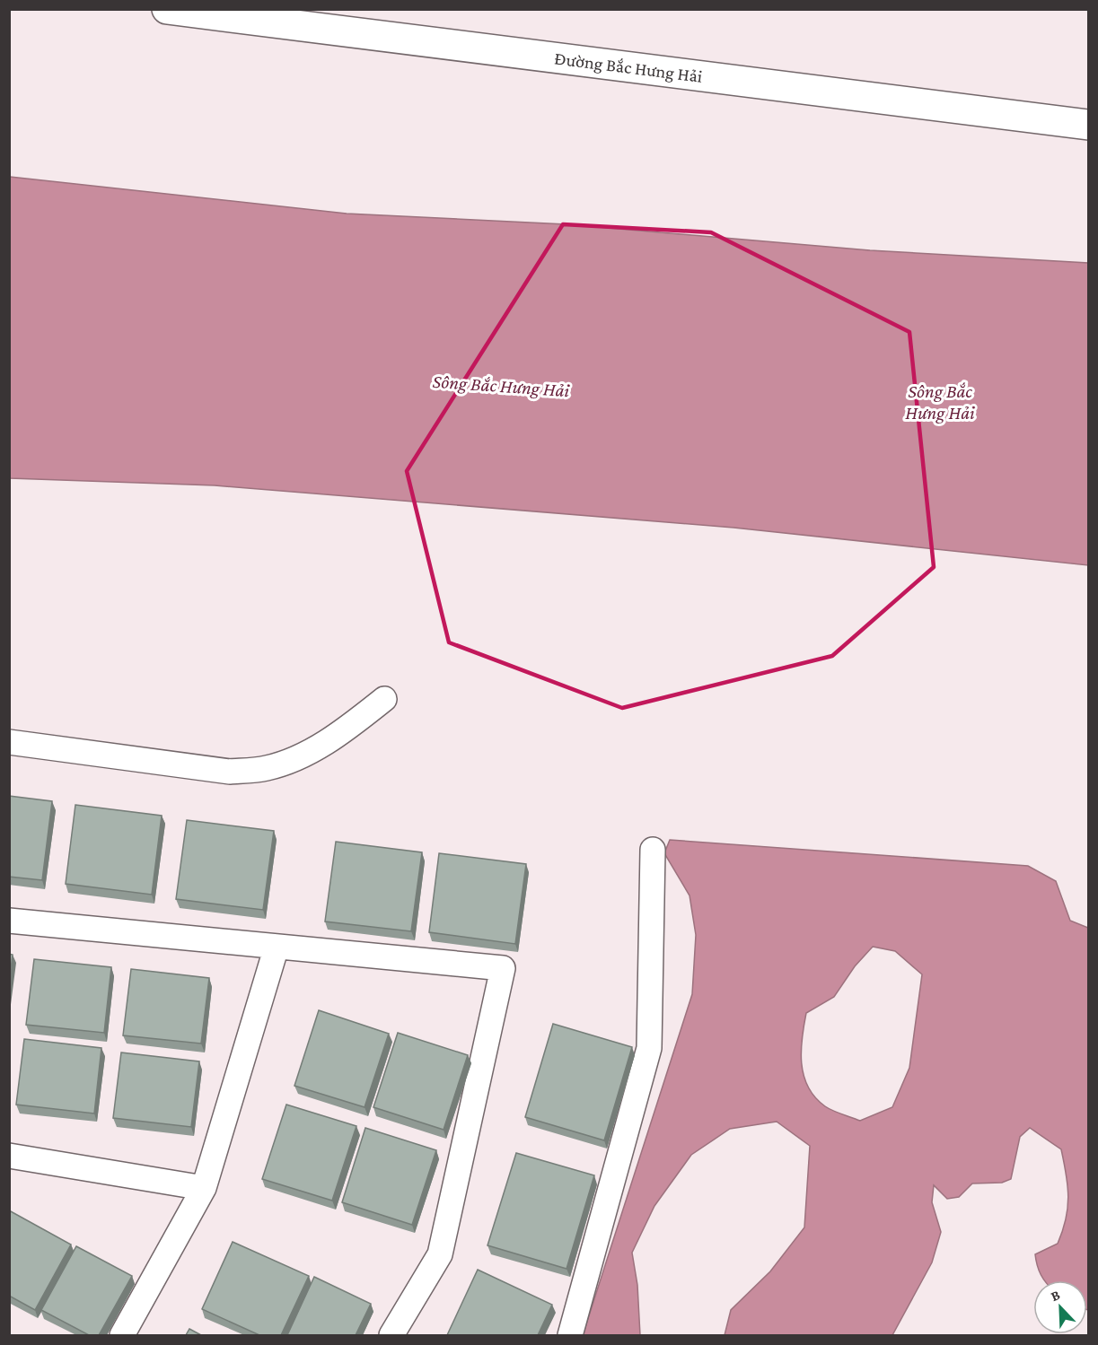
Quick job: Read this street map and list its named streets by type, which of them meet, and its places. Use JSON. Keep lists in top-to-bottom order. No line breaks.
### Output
{"streets":{"street":["Đường Bắc Hưng Hải"]},"water":["Sông Bắc Hưng Hải"],"north":"top left"}
